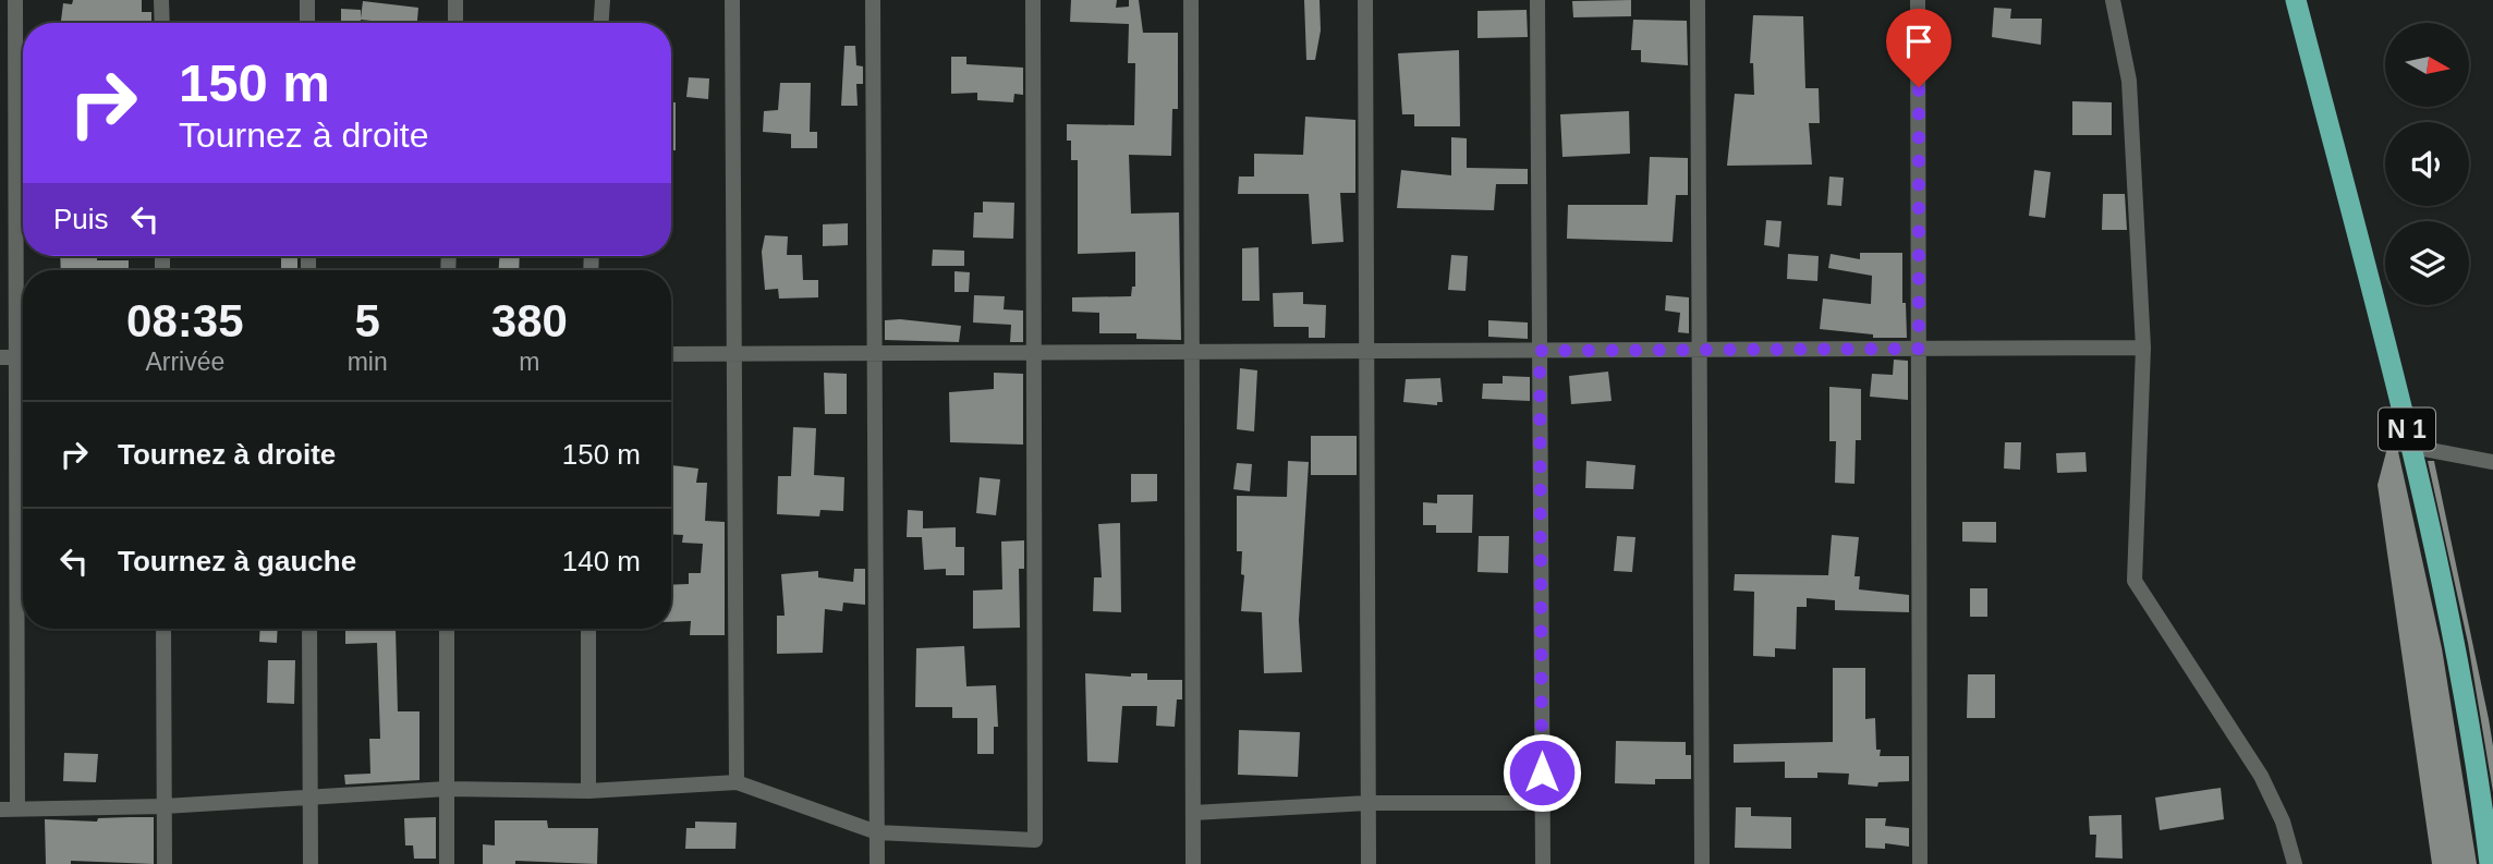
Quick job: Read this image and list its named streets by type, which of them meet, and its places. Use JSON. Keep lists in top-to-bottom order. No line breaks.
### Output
{"streets":{"highway":["N 1"]},"north":"right","page":{"turn":["150 m","Tournez à droite"],"then":"Puis","eta":["08:35","Arrivée","5","min","380","m"],"list":[{"name":"Tournez à droite","value":"150 m"},{"name":"Tournez à gauche","value":"140 m"}]}}
